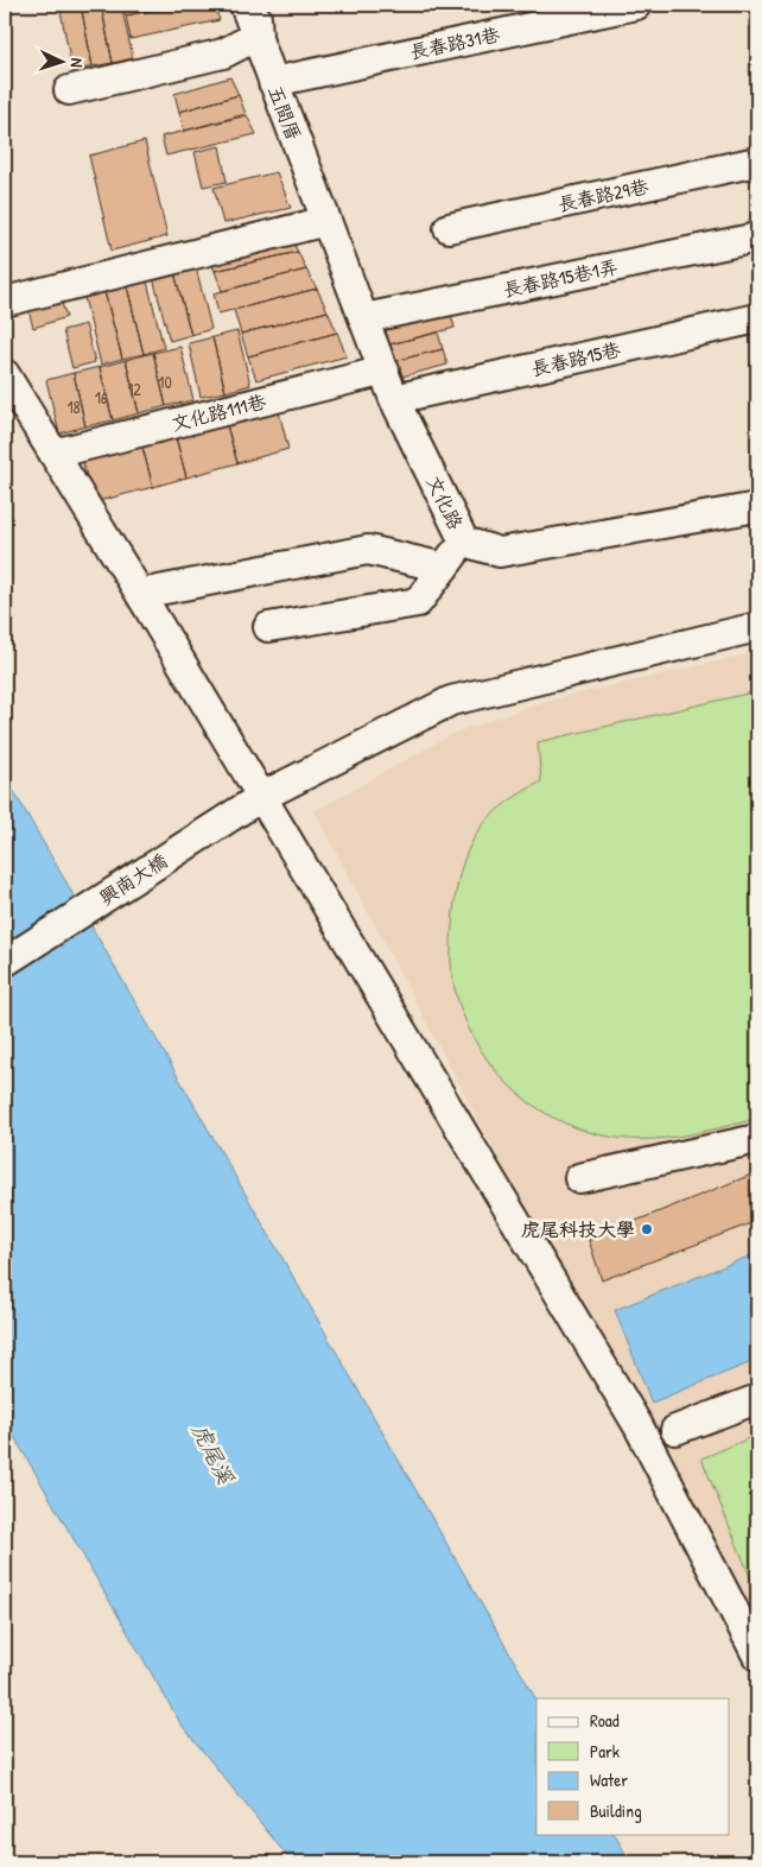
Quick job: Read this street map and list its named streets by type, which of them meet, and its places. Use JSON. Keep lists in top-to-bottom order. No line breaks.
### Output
{"streets":{"street":["長春路31巷","五間厝","長春路29巷","長春路15巷1弄","長春路15巷","文化路111巷","文化路","興南大橋"]},"crossings":[["長春路31巷","五間厝"],["五間厝","文化路"],["長春路15巷1弄","文化路"],["長春路15巷","文化路"],["文化路111巷","文化路"]],"water":["虎尾溪"],"places":["虎尾科技大學"],"house_numbers":["10","12","16","18"],"legend":["Road","Park","Water","Building"],"north":"right"}
